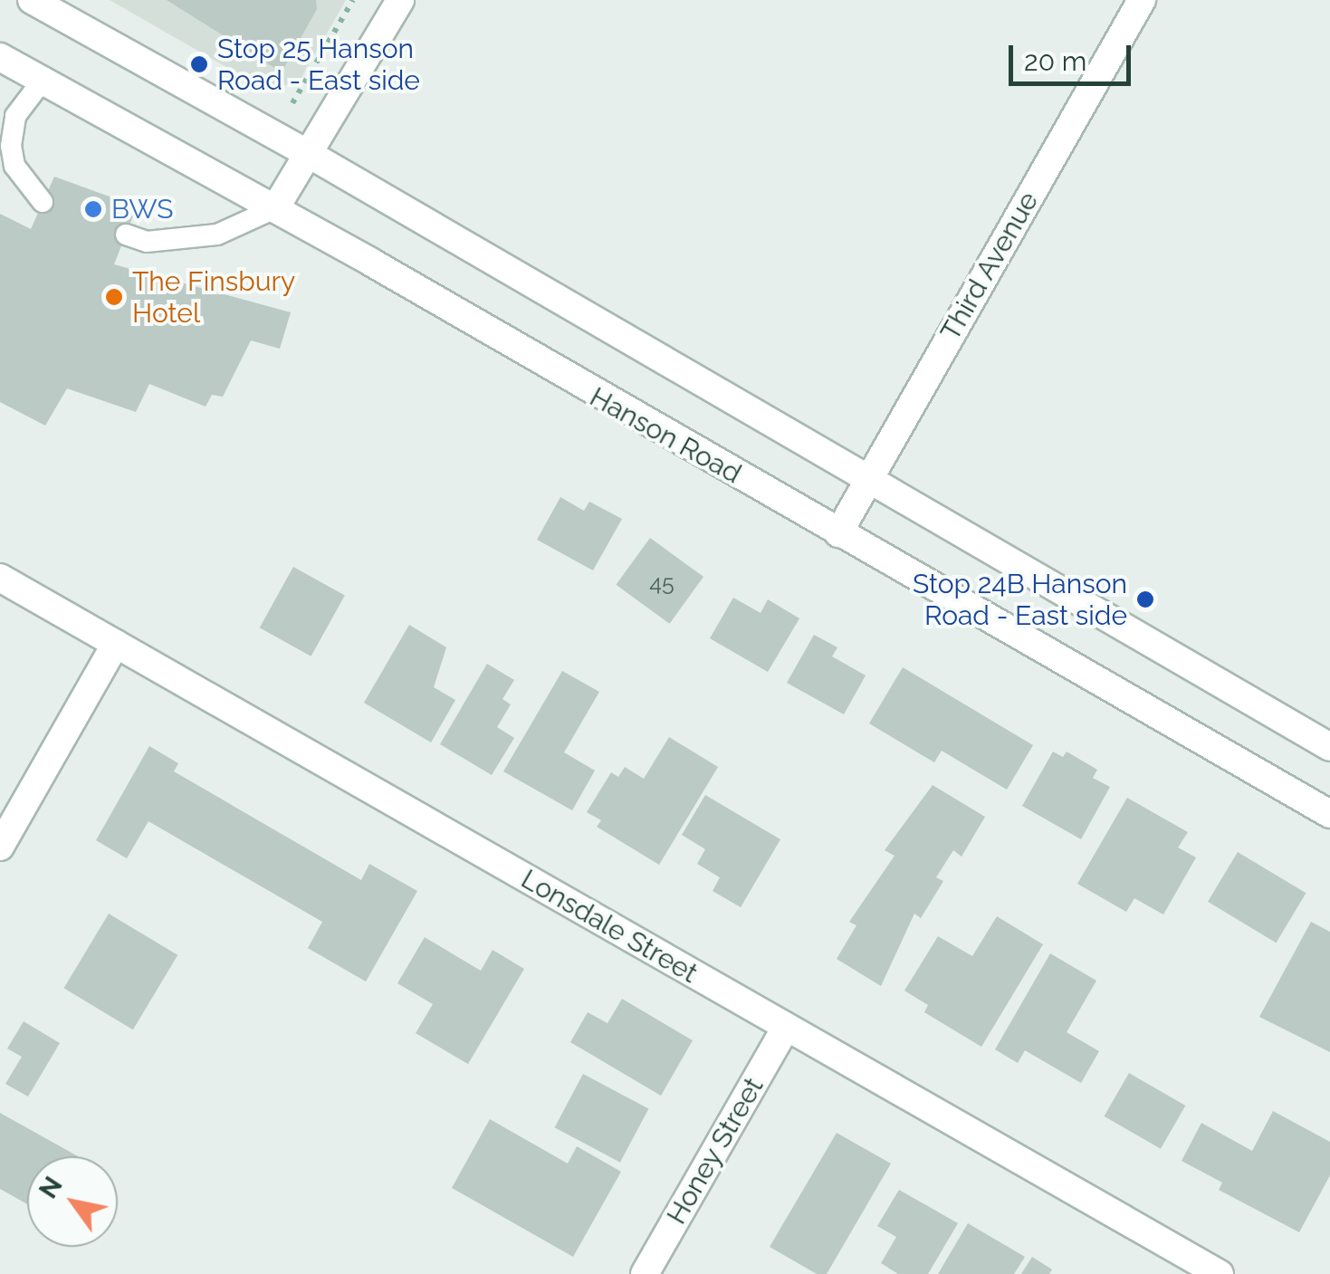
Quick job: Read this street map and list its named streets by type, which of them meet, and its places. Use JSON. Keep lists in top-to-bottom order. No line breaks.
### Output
{"streets":{"main road":["Third Avenue","Hanson Road","Lonsdale Street","Honey Street"]},"crossings":[["Third Avenue","Hanson Road"],["Lonsdale Street","Honey Street"]],"places":["Stop 25 Hanson Road - East side","BWS","The Finsbury Hotel","Stop 24B Hanson Road - East side"],"house_numbers":["45"],"scale_bar":"20 m","north":"top left"}
